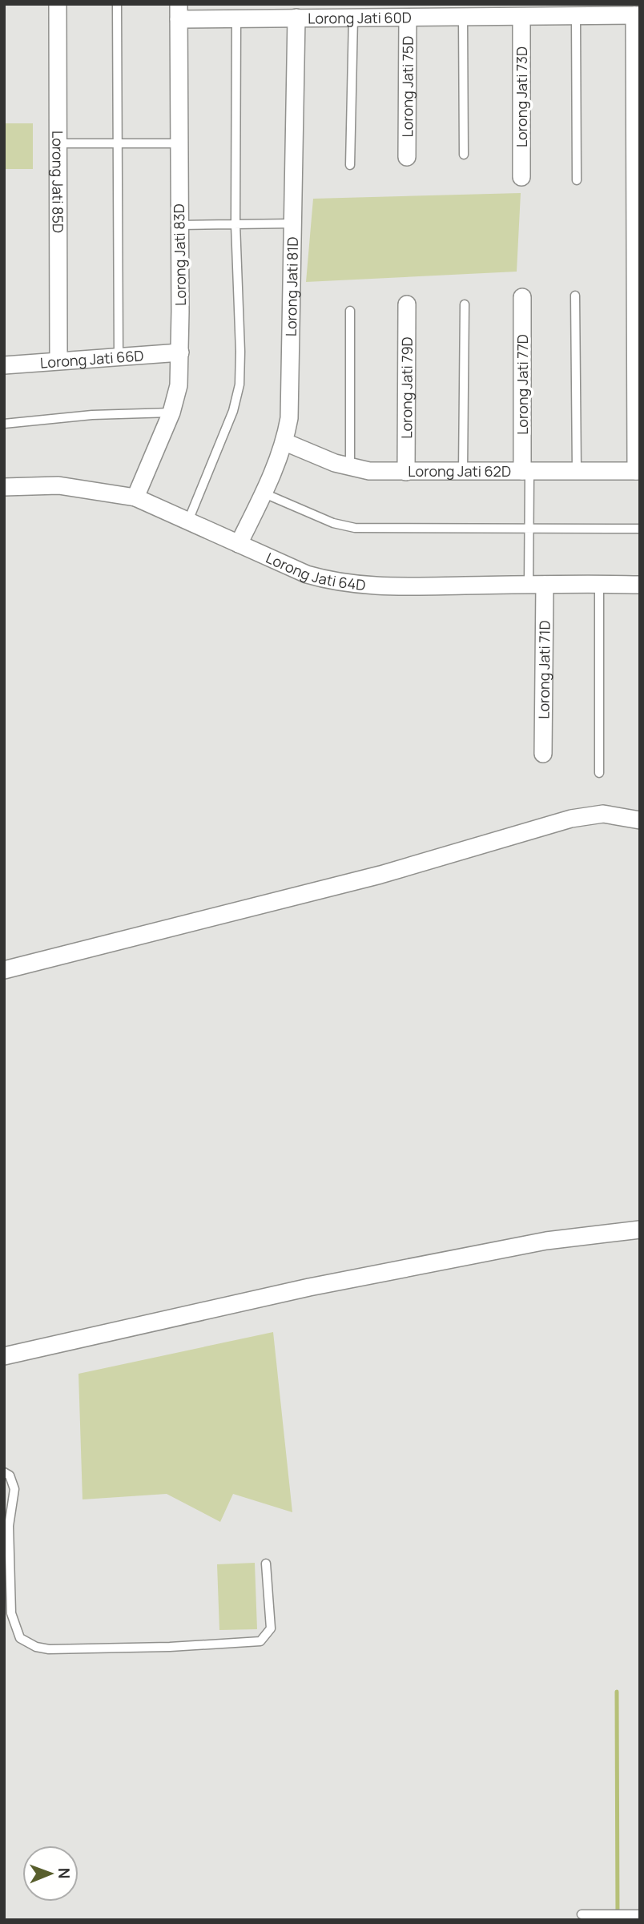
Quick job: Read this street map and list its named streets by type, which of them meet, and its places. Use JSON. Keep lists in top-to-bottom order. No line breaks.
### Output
{"streets":{"street":["Lorong Jati 60D","Lorong Jati 75D","Lorong Jati 73D","Lorong Jati 85D","Lorong Jati 83D","Lorong Jati 81D","Lorong Jati 66D","Lorong Jati 77D","Lorong Jati 79D","Lorong Jati 62D","Lorong Jati 64D","Lorong Jati 71D"]},"crossings":[["Lorong Jati 60D","Lorong Jati 75D"],["Lorong Jati 60D","Lorong Jati 73D"],["Lorong Jati 60D","Lorong Jati 83D"],["Lorong Jati 60D","Lorong Jati 81D"],["Lorong Jati 85D","Lorong Jati 66D"],["Lorong Jati 83D","Lorong Jati 66D"],["Lorong Jati 83D","Lorong Jati 64D"],["Lorong Jati 81D","Lorong Jati 62D"],["Lorong Jati 81D","Lorong Jati 64D"],["Lorong Jati 77D","Lorong Jati 62D"],["Lorong Jati 79D","Lorong Jati 62D"],["Lorong Jati 64D","Lorong Jati 71D"]],"north":"right"}
